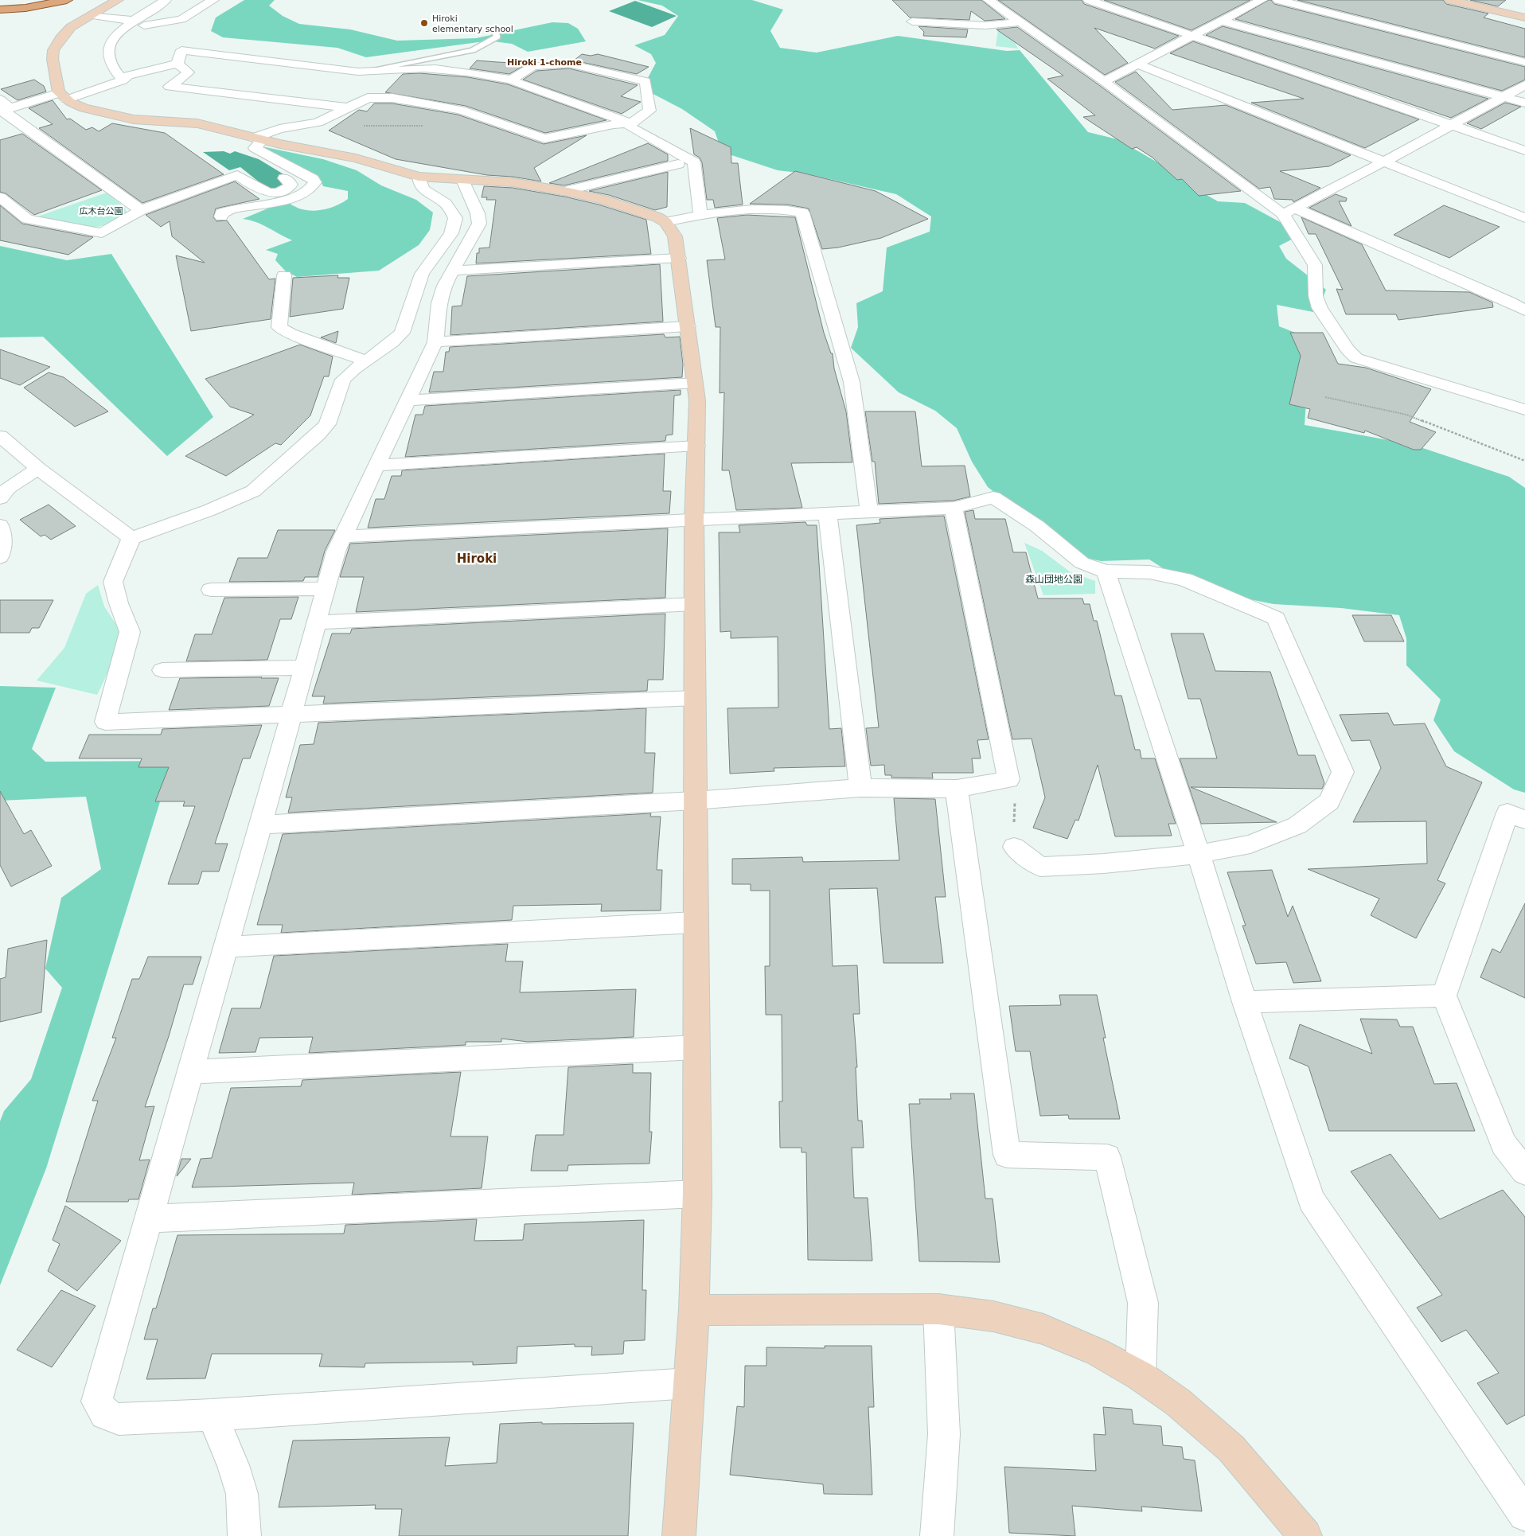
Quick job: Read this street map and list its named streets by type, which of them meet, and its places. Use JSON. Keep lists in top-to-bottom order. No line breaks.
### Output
{"districts":["Hiroki 1-chome","Hiroki"],"parks":["広木台公園","森山団地公園"],"places":["Hiroki elementary school"]}
